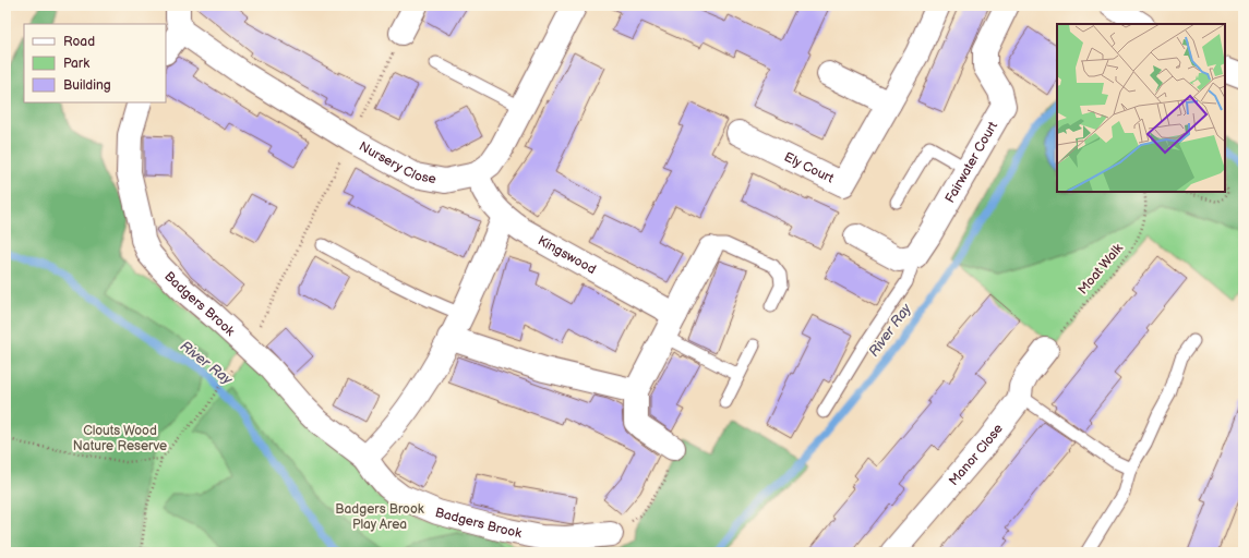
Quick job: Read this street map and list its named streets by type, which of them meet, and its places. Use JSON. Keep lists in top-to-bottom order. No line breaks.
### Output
{"streets":{"street":["Nursery Close","Fairwater Court","Ely Court","Kingswood","Badgers Brook","Manor Close"],"path":["Moat Walk"]},"crossings":[["Nursery Close","Kingswood"],["Moat Walk","Manor Close"]],"water":["River Ray"],"parks":["Clouts Wood Nature Reserve","Badgers Brook Play Area"],"legend":["Road","Park","Building"]}
